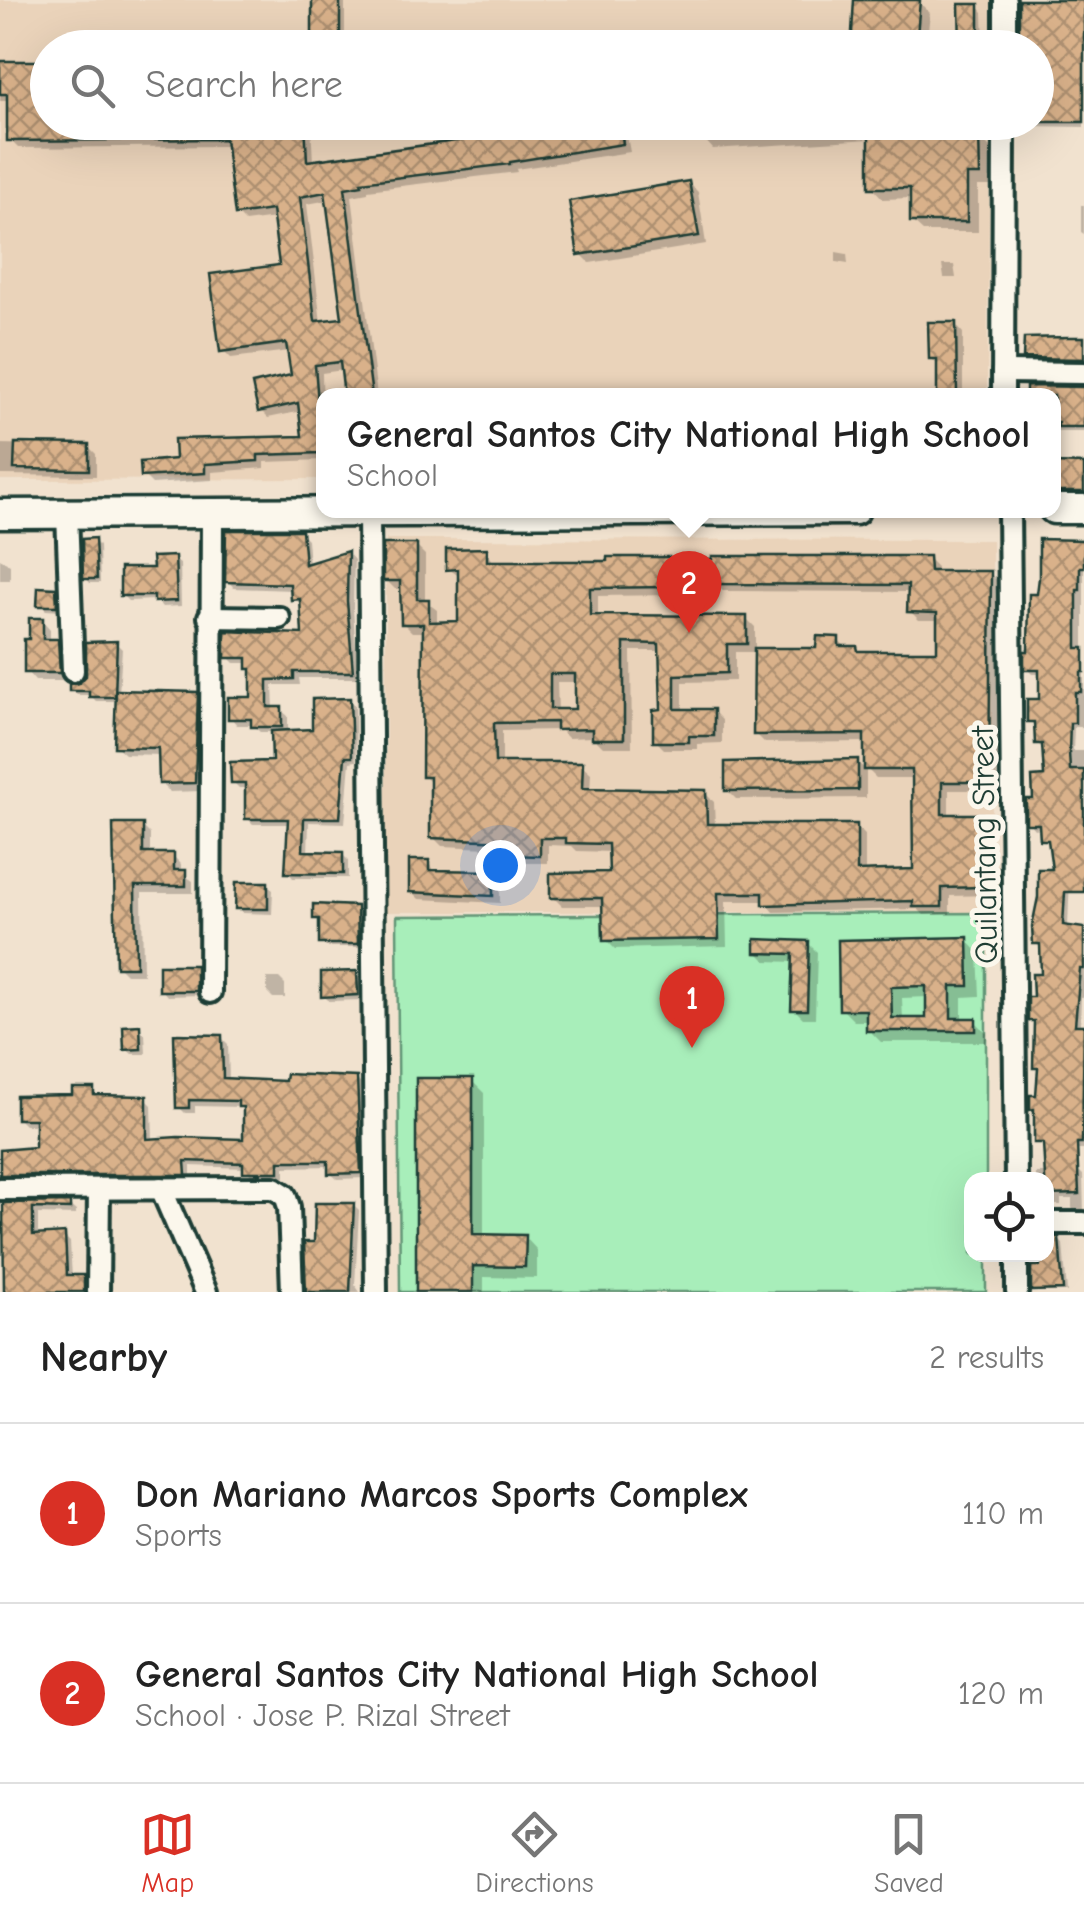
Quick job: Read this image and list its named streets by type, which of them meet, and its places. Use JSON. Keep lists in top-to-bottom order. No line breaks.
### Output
{"streets":{"street":["Quilantang Street"]},"page":{"search":"Search here","popup":["General Santos City National High School","School"],"pins":["2","1"],"heading":["Nearby","2 results"],"list":[{"mark":"1","name":"Don Mariano Marcos Sports Complex","note":"Sports","value":"110 m"},{"mark":"2","name":"General Santos City National High School","note":"School · Jose P. Rizal Street","value":"120 m"}],"nav":["Map","Directions","Saved"]}}
